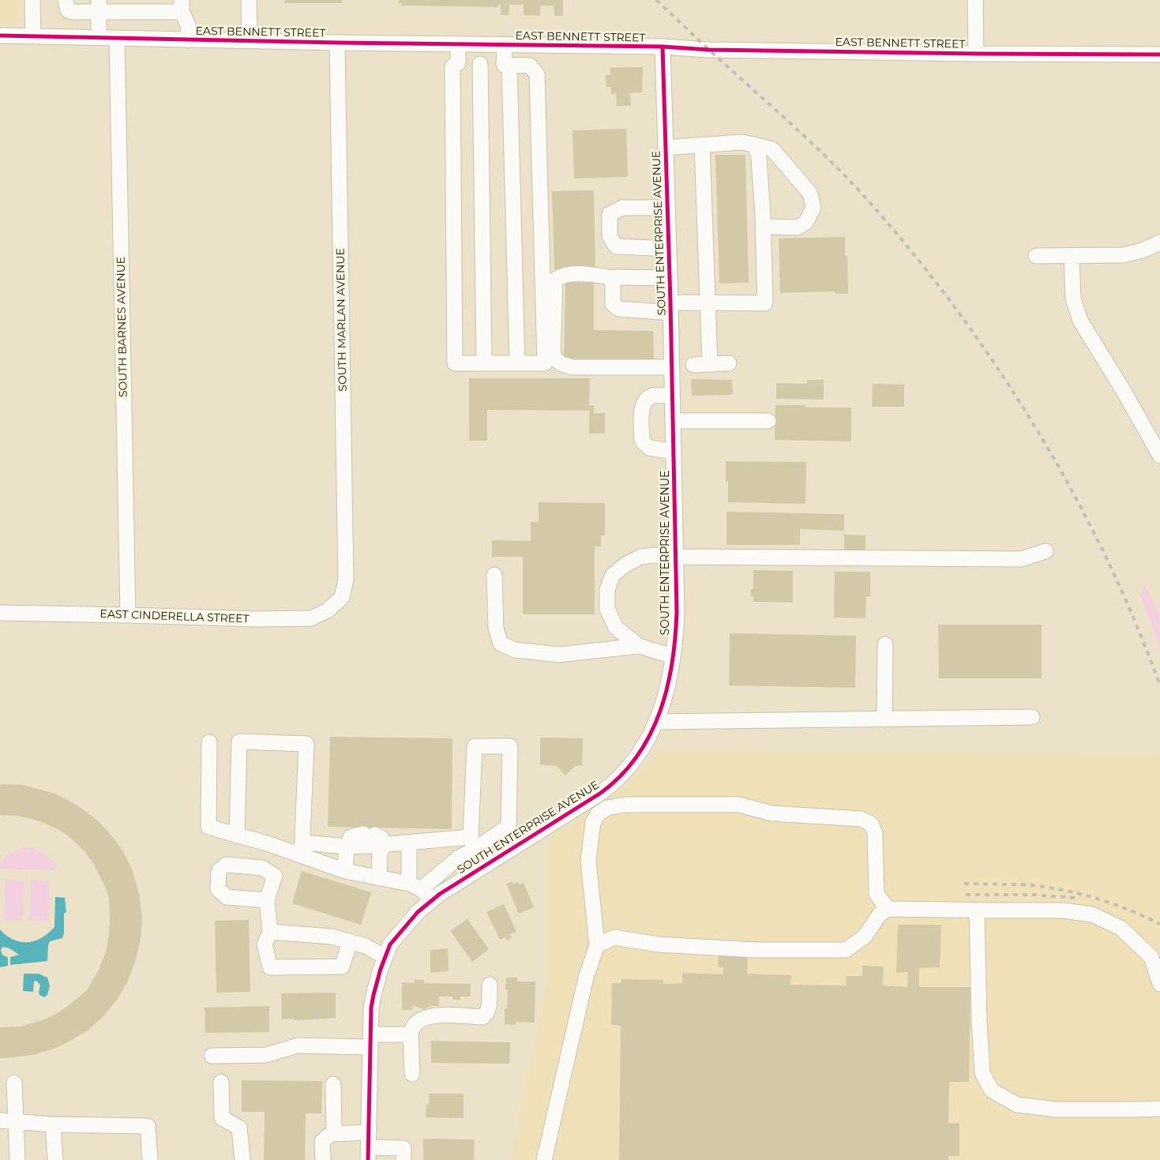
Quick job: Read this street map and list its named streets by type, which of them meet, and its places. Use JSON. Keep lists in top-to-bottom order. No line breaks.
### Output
{"streets":{"street":["EAST BENNETT STREET","SOUTH ENTERPRISE AVENUE","SOUTH MARLAN AVENUE","SOUTH BARNES AVENUE","EAST CINDERELLA STREET"]},"crossings":[["EAST BENNETT STREET","SOUTH ENTERPRISE AVENUE"],["EAST BENNETT STREET","SOUTH MARLAN AVENUE"],["EAST BENNETT STREET","SOUTH BARNES AVENUE"],["SOUTH MARLAN AVENUE","EAST CINDERELLA STREET"],["SOUTH BARNES AVENUE","EAST CINDERELLA STREET"]]}
